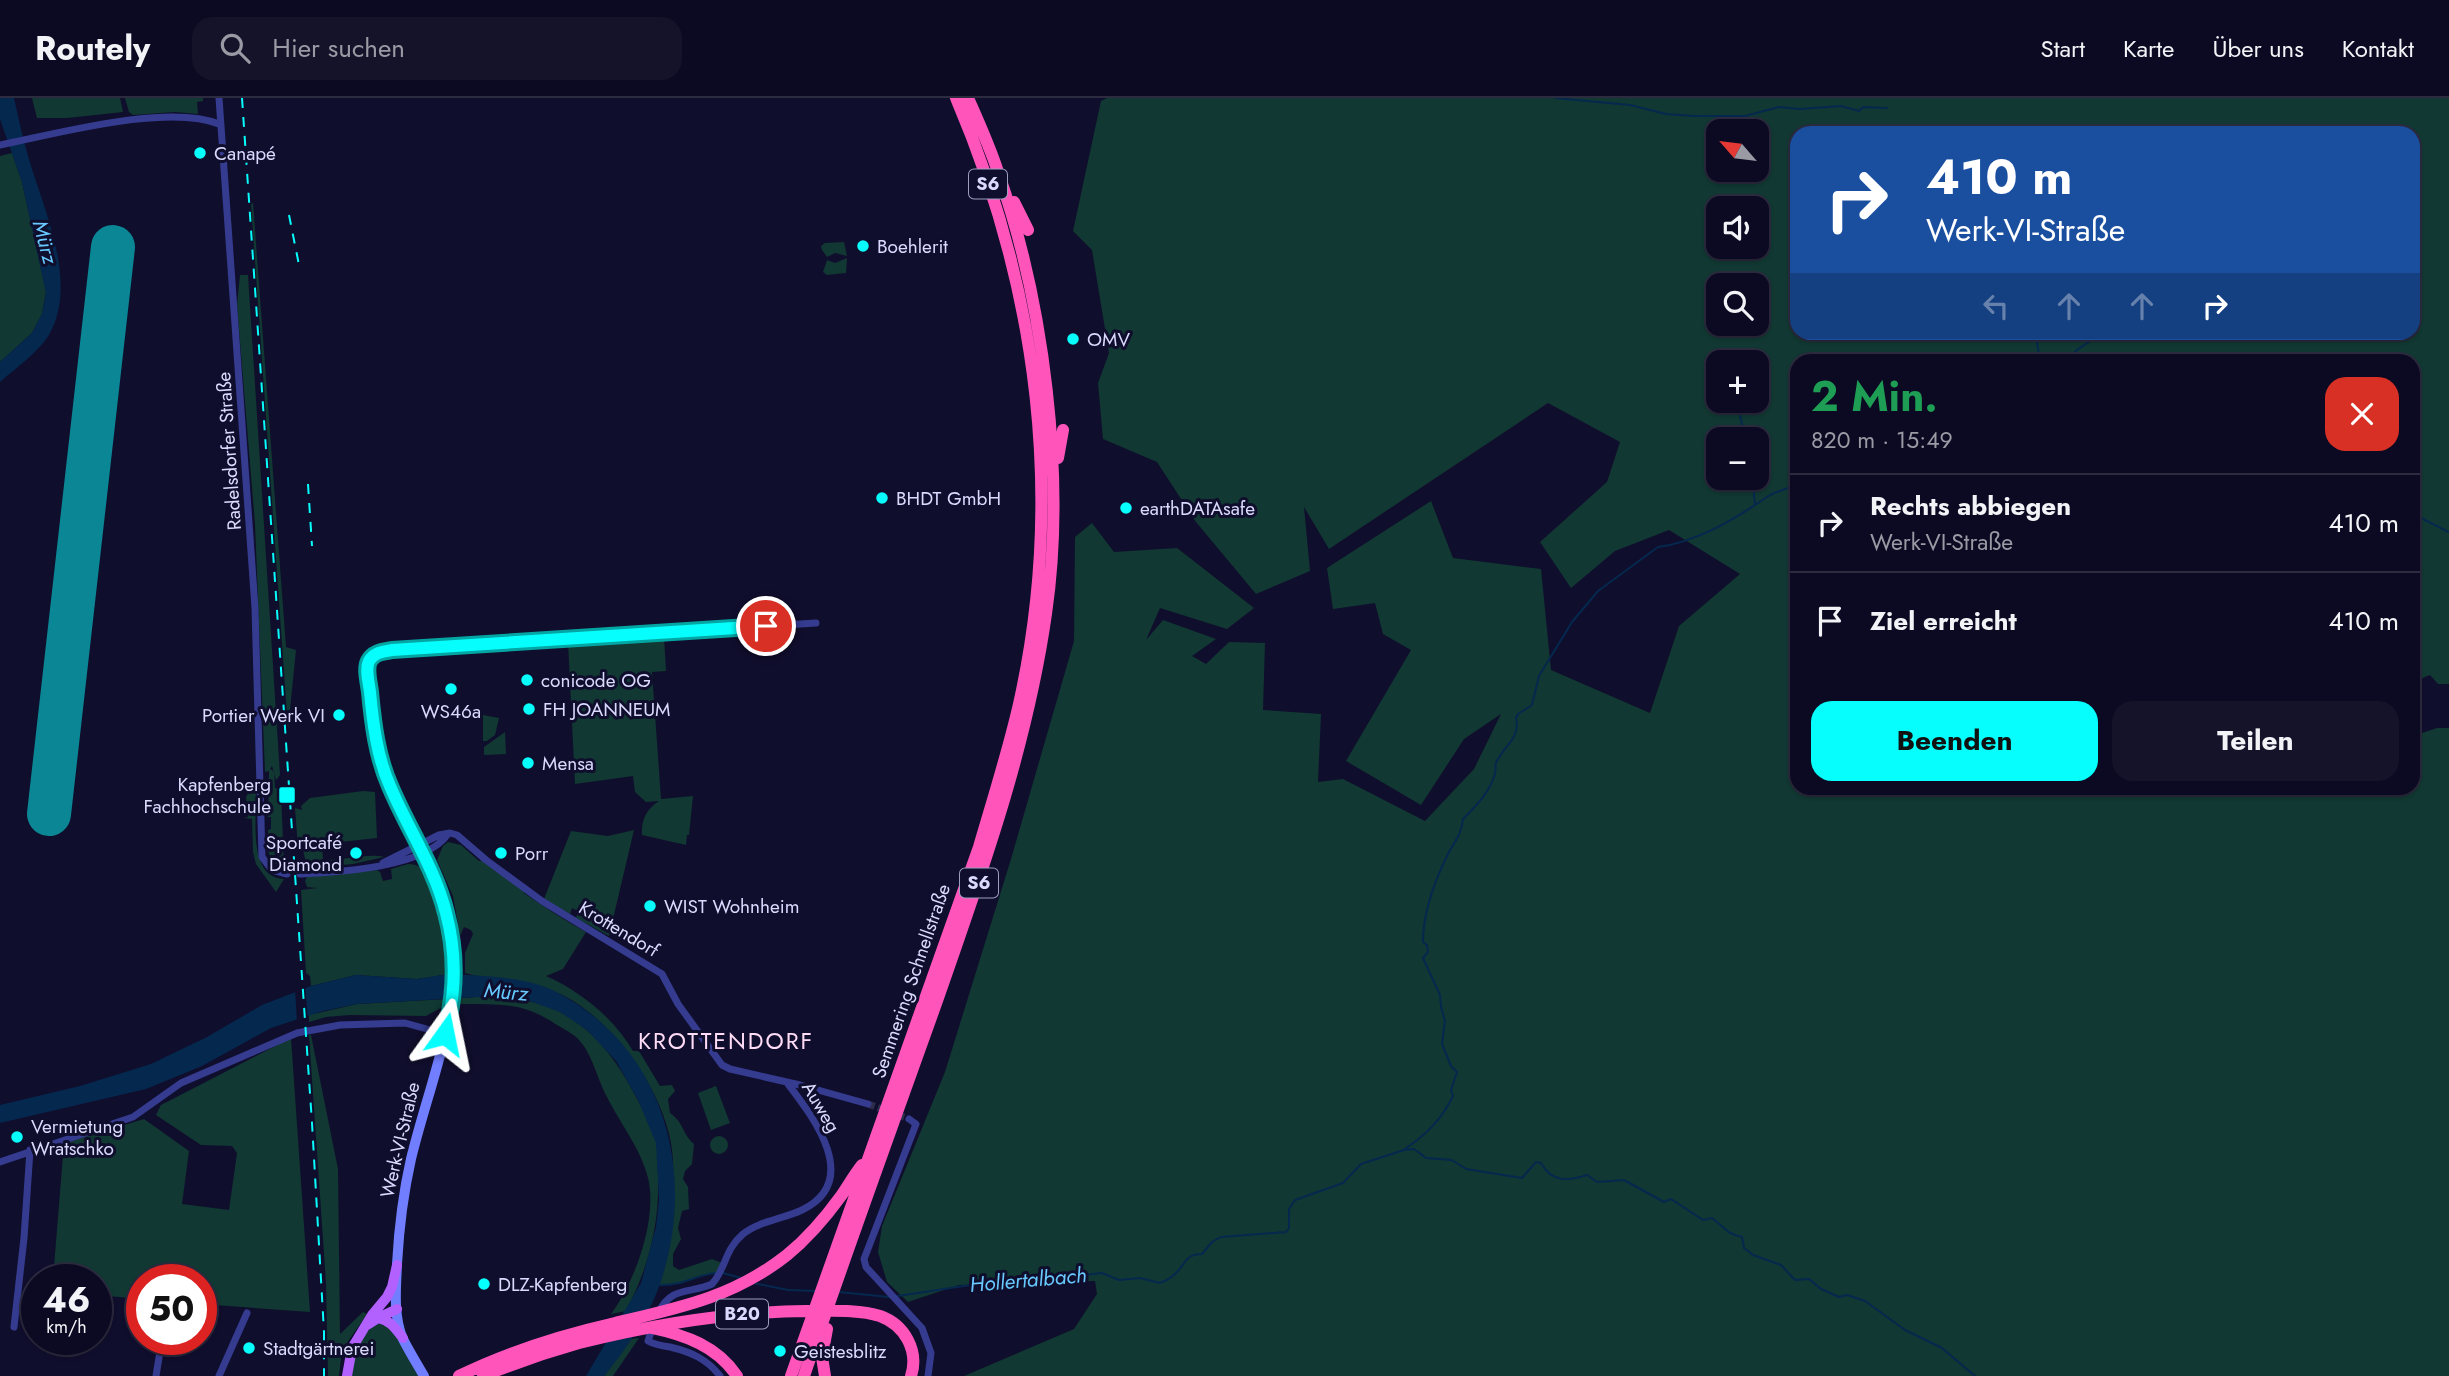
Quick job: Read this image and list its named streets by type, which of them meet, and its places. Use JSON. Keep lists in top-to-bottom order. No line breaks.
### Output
{"streets":{"highway":["S6","Semmering Schnellstraße","B20"],"main road":["Werk-VI-Straße"],"street":["Radelsdorfer Straße","Krottendorf","Auweg"]},"crossings":[["Krottendorf","Auweg"],["Krottendorf","Werk-VI-Straße"],["Semmering Schnellstraße","B20"]],"districts":["KROTTENDORF"],"water":["Mürz","Hollertalbach"],"places":{"other":["Canapé","Boehlerit","OMV","BHDT GmbH","earthDATAsafe","conicode OG","WS46a","FH JOANNEUM","Portier Werk VI","Mensa","Sportcafé Diamond","Porr","WIST Wohnheim","Vermietung Wratschko","DLZ-Kapfenberg","Stadtgärtnerei","Geistesblitz"],"transit":["Kapfenberg Fachhochschule"]},"north":"top left","page":{"header":"Routely","search":"Hier suchen","nav":["Start","Karte","Über uns","Kontakt"],"map_buttons":["+","−"],"turn":["410 m","Werk-VI-Straße"],"heading":["2 Min.","820 m · 15:49"],"list":[{"name":"Rechts abbiegen","note":"Werk-VI-Straße","value":"410 m"},{"name":"Ziel erreicht","value":"410 m"}],"buttons":["Beenden","Teilen"],"speed":"46 km/h","limit":"50"}}
